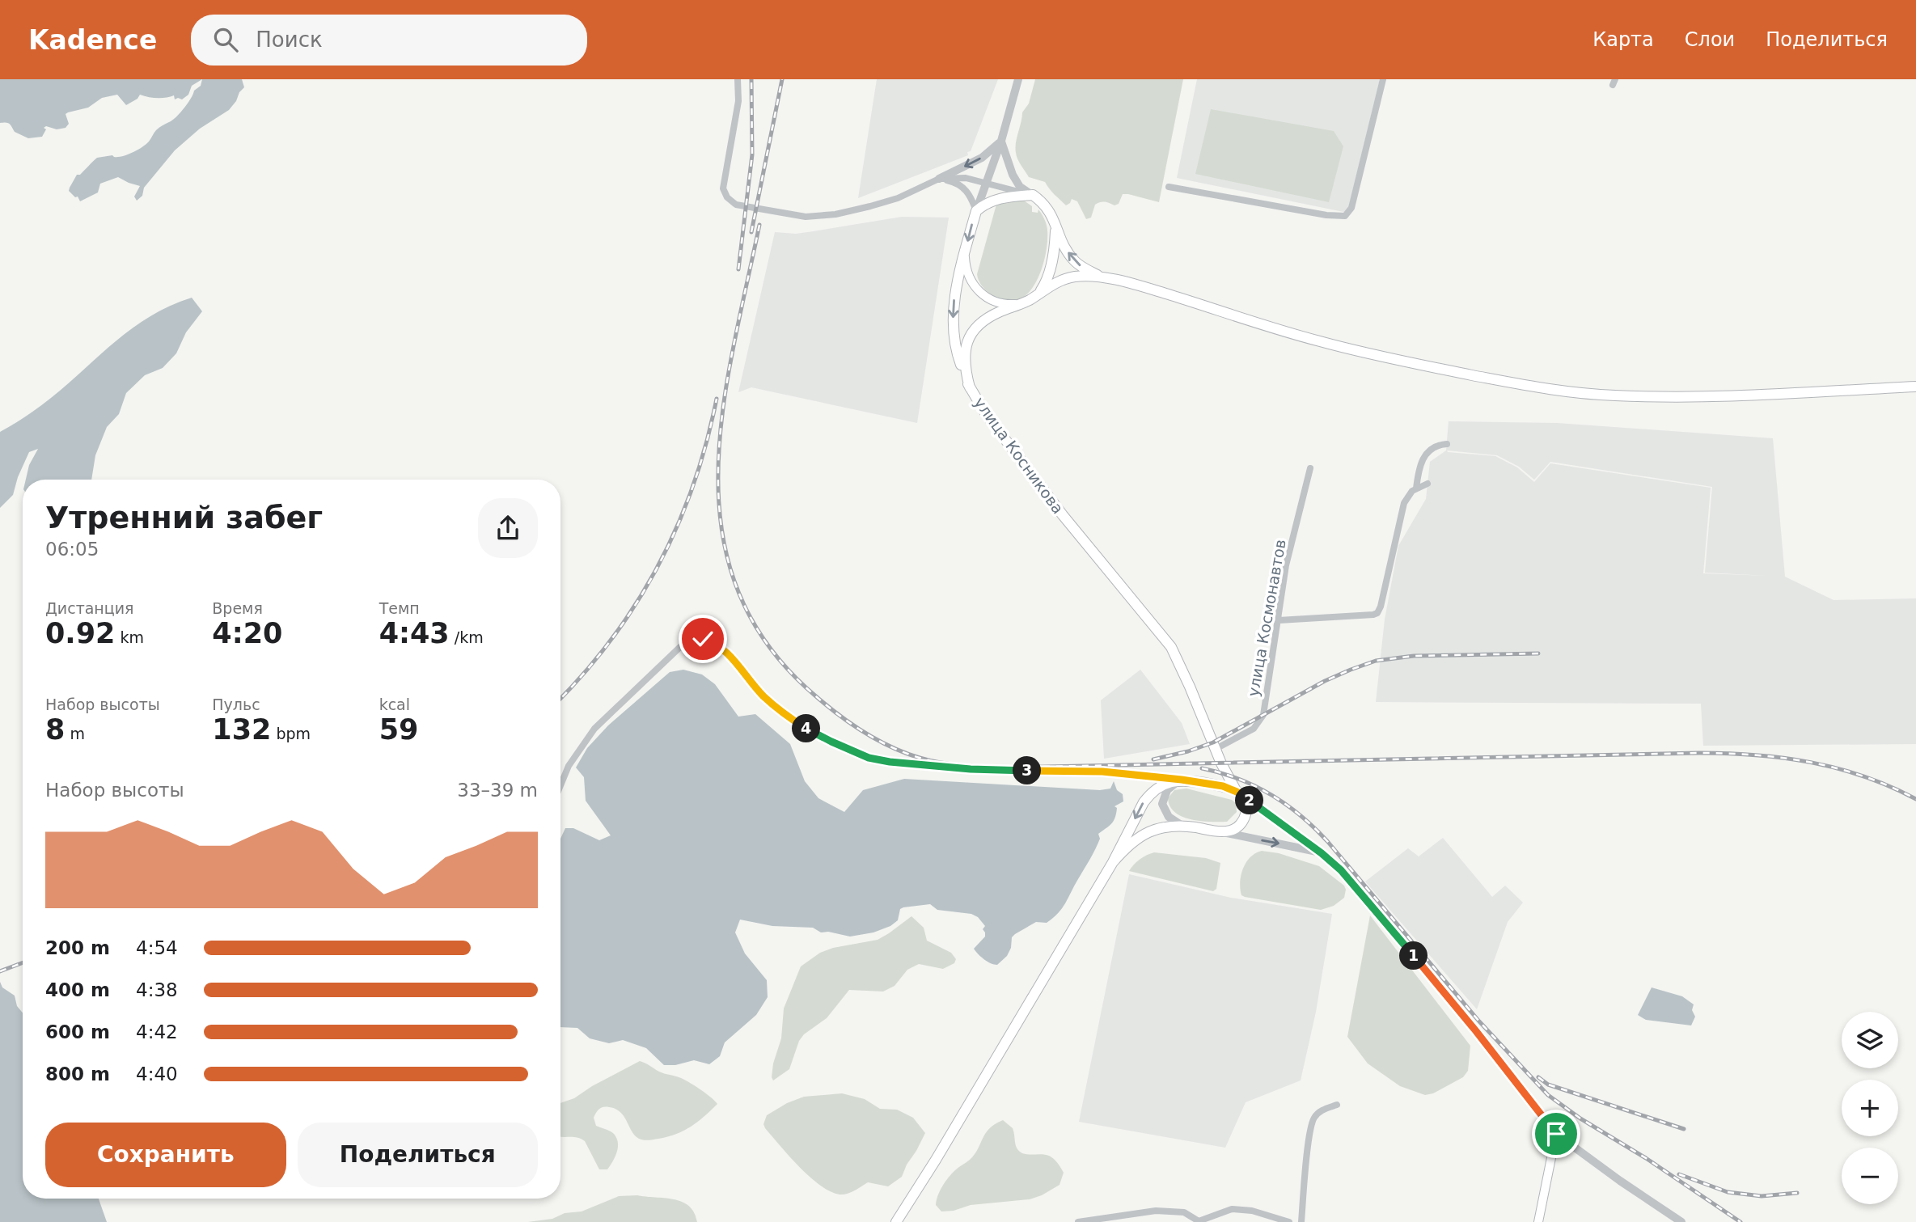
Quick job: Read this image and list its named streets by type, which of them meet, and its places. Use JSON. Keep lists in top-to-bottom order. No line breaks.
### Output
{"streets":{"main road":["улица Косникова"],"street":["улица Космонавтов"]},"crossings":[["улица Косникова","улица Космонавтов"]],"page":{"header":"Kadence","search":"Поиск","nav":["Карта","Слои","Поделиться"],"heading":["Утренний забег","06:05"],"stats":[["Дистанция","0.92 km"],["Время","4:20"],["Темп","4:43 /km"],["Набор высоты","8 m"],["Пульс","132 bpm"],["kcal","59"]],"pins":["4","3","2","1"],"chart":["Набор высоты","33–39 m"],"list":[{"name":"200 m","note":"4:54"},{"name":"400 m","note":"4:38"},{"name":"600 m","note":"4:42"},{"name":"800 m","note":"4:40"}],"map_buttons":["+","−"],"buttons":["Сохранить","Поделиться"]}}
